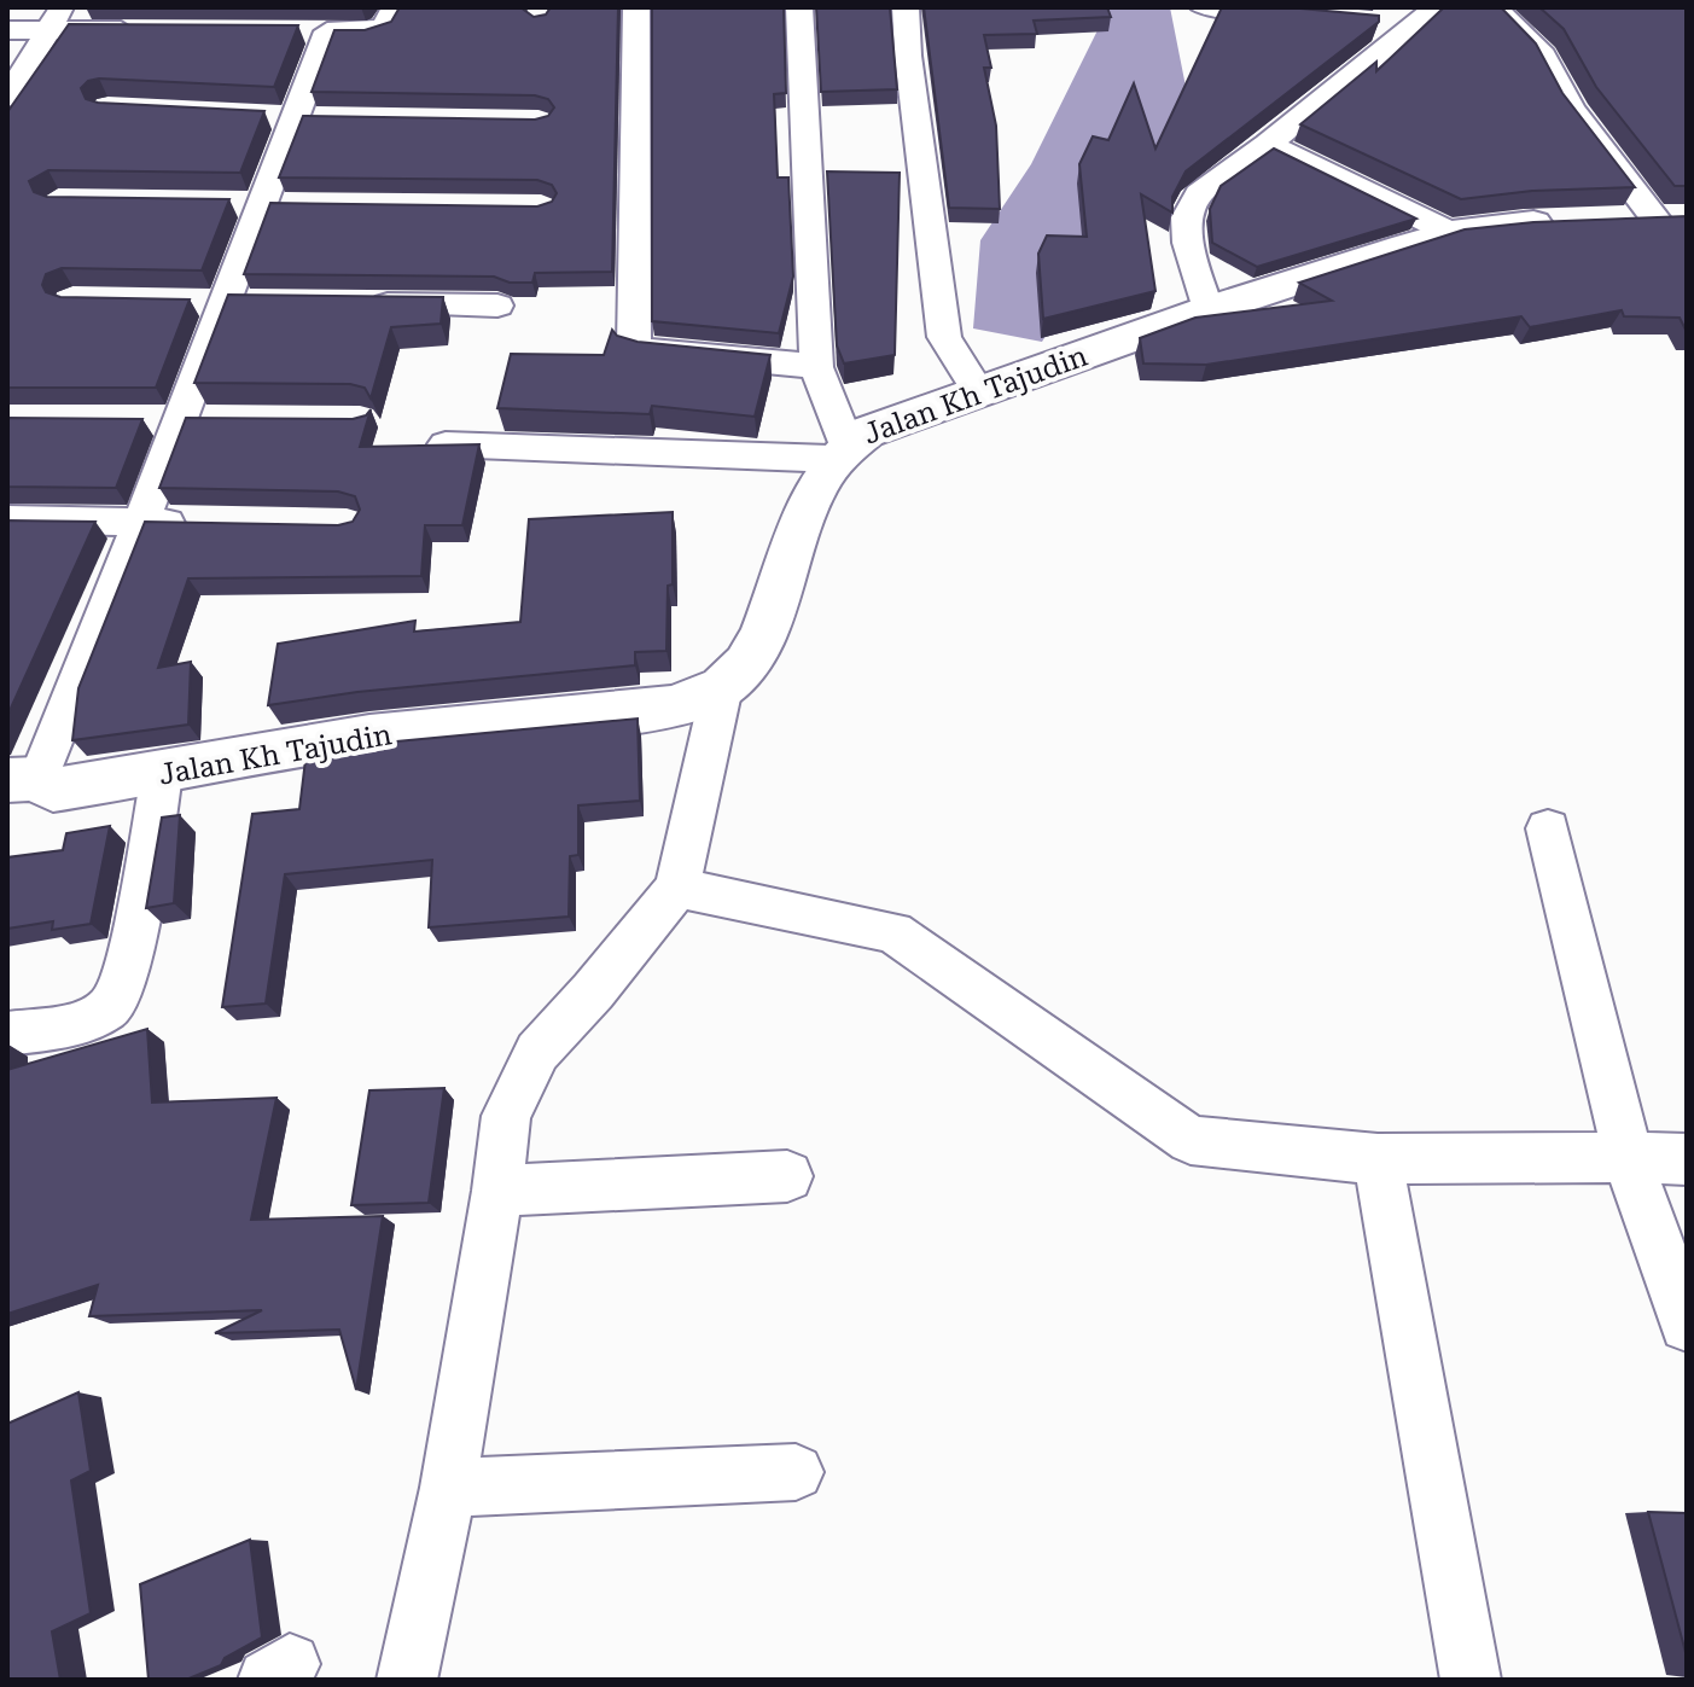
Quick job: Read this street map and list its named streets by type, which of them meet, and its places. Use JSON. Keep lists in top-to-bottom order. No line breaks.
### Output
{"streets":{"street":["Jalan Kh Tajudin"]}}
